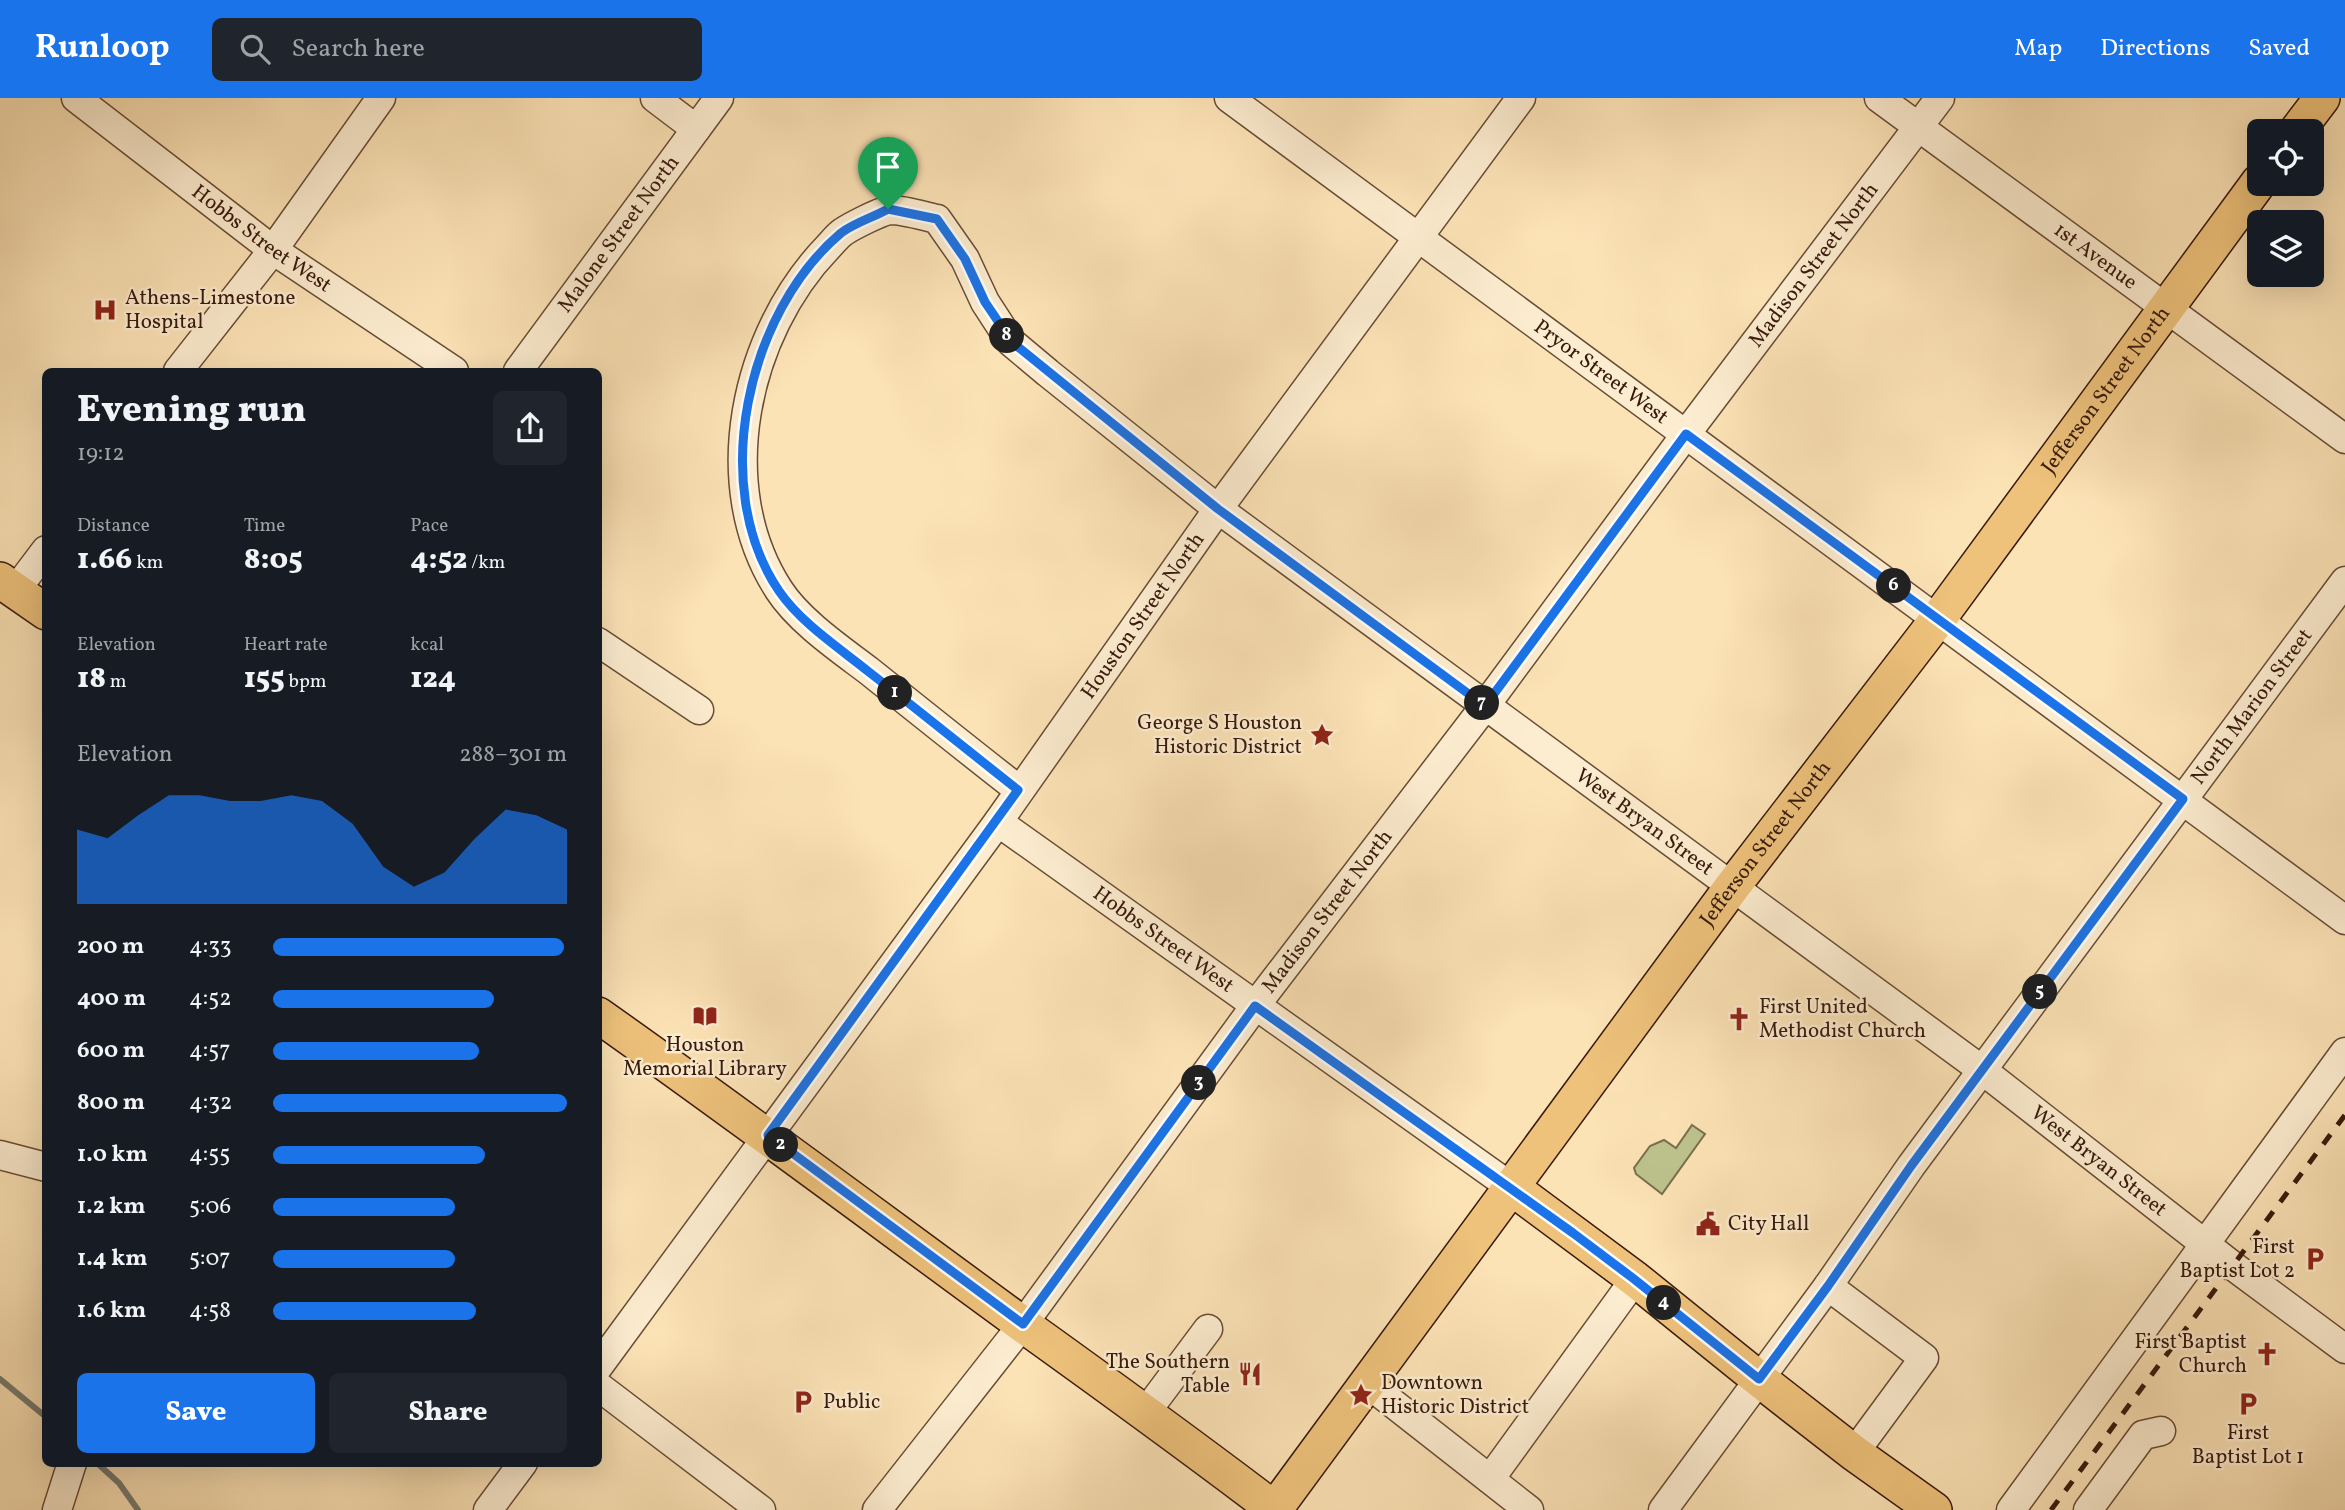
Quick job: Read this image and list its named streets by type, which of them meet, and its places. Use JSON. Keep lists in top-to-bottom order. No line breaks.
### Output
{"streets":{"main road":["Hobbs Street West","Jefferson Street North"],"street":["Malone Street North","1st Avenue","Madison Street North","Pryor Street West","Houston Street North","North Marion Street","West Bryan Street"]},"crossings":[["Hobbs Street West","Madison Street North"],["Hobbs Street West","Jefferson Street North"],["Hobbs Street West","Houston Street North"],["Hobbs Street West","North Marion Street"],["1st Avenue","Madison Street North"],["1st Avenue","Jefferson Street North"],["Madison Street North","Pryor Street West"],["Madison Street North","West Bryan Street"],["Pryor Street West","Jefferson Street North"],["Pryor Street West","Houston Street North"],["Pryor Street West","North Marion Street"],["Jefferson Street North","West Bryan Street"],["Houston Street North","West Bryan Street"],["North Marion Street","West Bryan Street"]],"places":{"hospital":["Athens-Limestone Hospital"],"place":["George S Houston Historic District","Downtown Historic District"],"library":["Houston Memorial Library"],"church":["First United Methodist Church","First Baptist Church"],"public building":["City Hall"],"parking":["First Baptist Lot 2","Public","First Baptist Lot 1"],"restaurant":["The Southern Table"]},"page":{"header":"Runloop","search":"Search here","nav":["Map","Directions","Saved"],"pins":["8","6","1","7","5","3","2","4"],"heading":["Evening run","19:12"],"stats":[["Distance","1.66 km"],["Time","8:05"],["Pace","4:52 /km"],["Elevation","18 m"],["Heart rate","155 bpm"],["kcal","124"]],"chart":["Elevation","288–301 m"],"list":[{"name":"200 m","note":"4:33"},{"name":"400 m","note":"4:52"},{"name":"600 m","note":"4:57"},{"name":"800 m","note":"4:32"},{"name":"1.0 km","note":"4:55"},{"name":"1.2 km","note":"5:06"},{"name":"1.4 km","note":"5:07"},{"name":"1.6 km","note":"4:58"}],"buttons":["Save","Share"]}}
